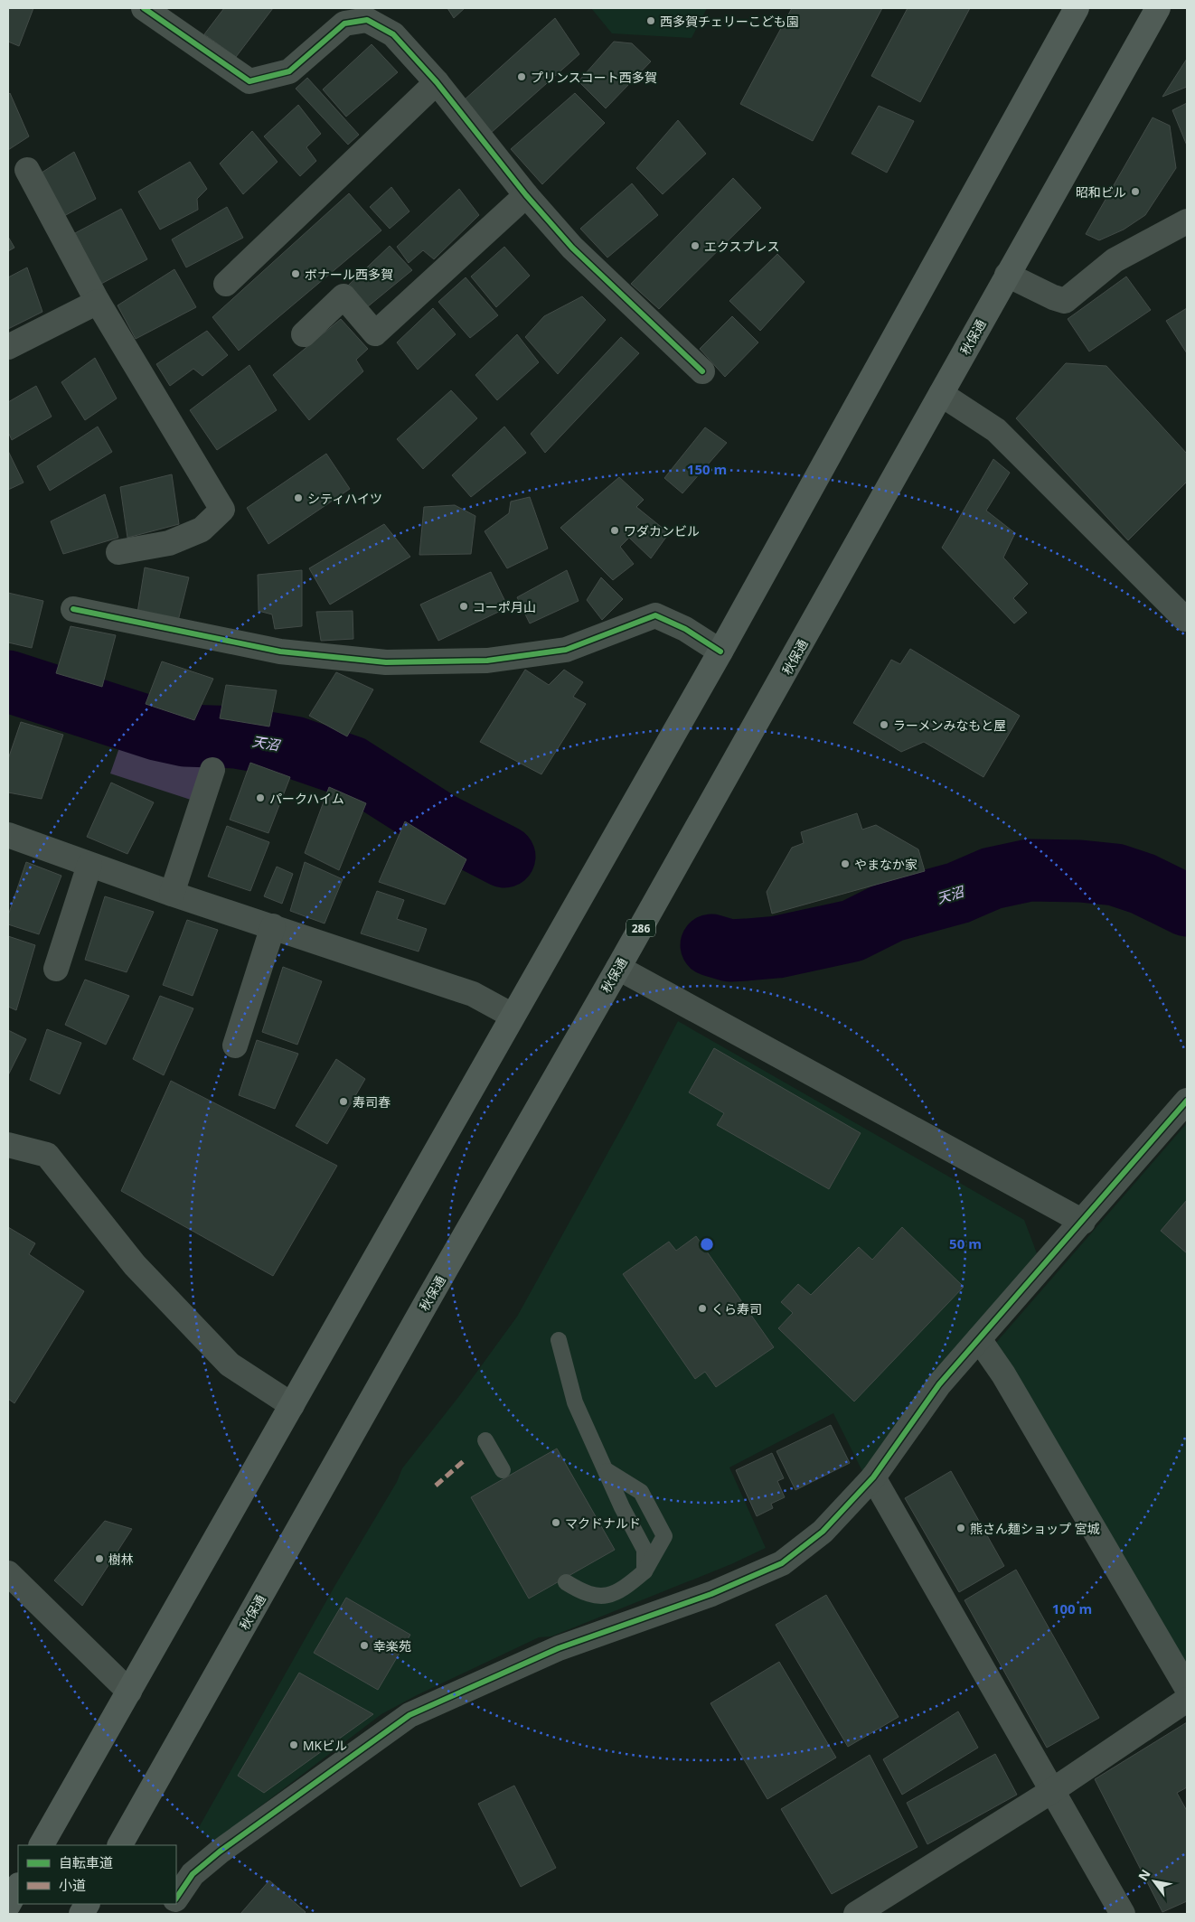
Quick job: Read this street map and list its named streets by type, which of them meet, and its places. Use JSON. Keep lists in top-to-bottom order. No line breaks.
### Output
{"streets":{"highway":["秋保通","286"]},"water":["天沼"],"places":["西多賀チェリーこども園","プリンスコート西多賀","昭和ビル","エクスプレス","ボナール西多賀","シティハイツ","ワダカンビル","コーポ月山","ラーメンみなもと屋","パークハイム","やまなか家","寿司春","くら寿司","マクドナルド","熊さん麺ショップ 宮城","樹林","幸楽苑","MKビル"],"legend":["自転車道","小道"],"north":"top left","rings":["150 m","50 m","100 m"]}
